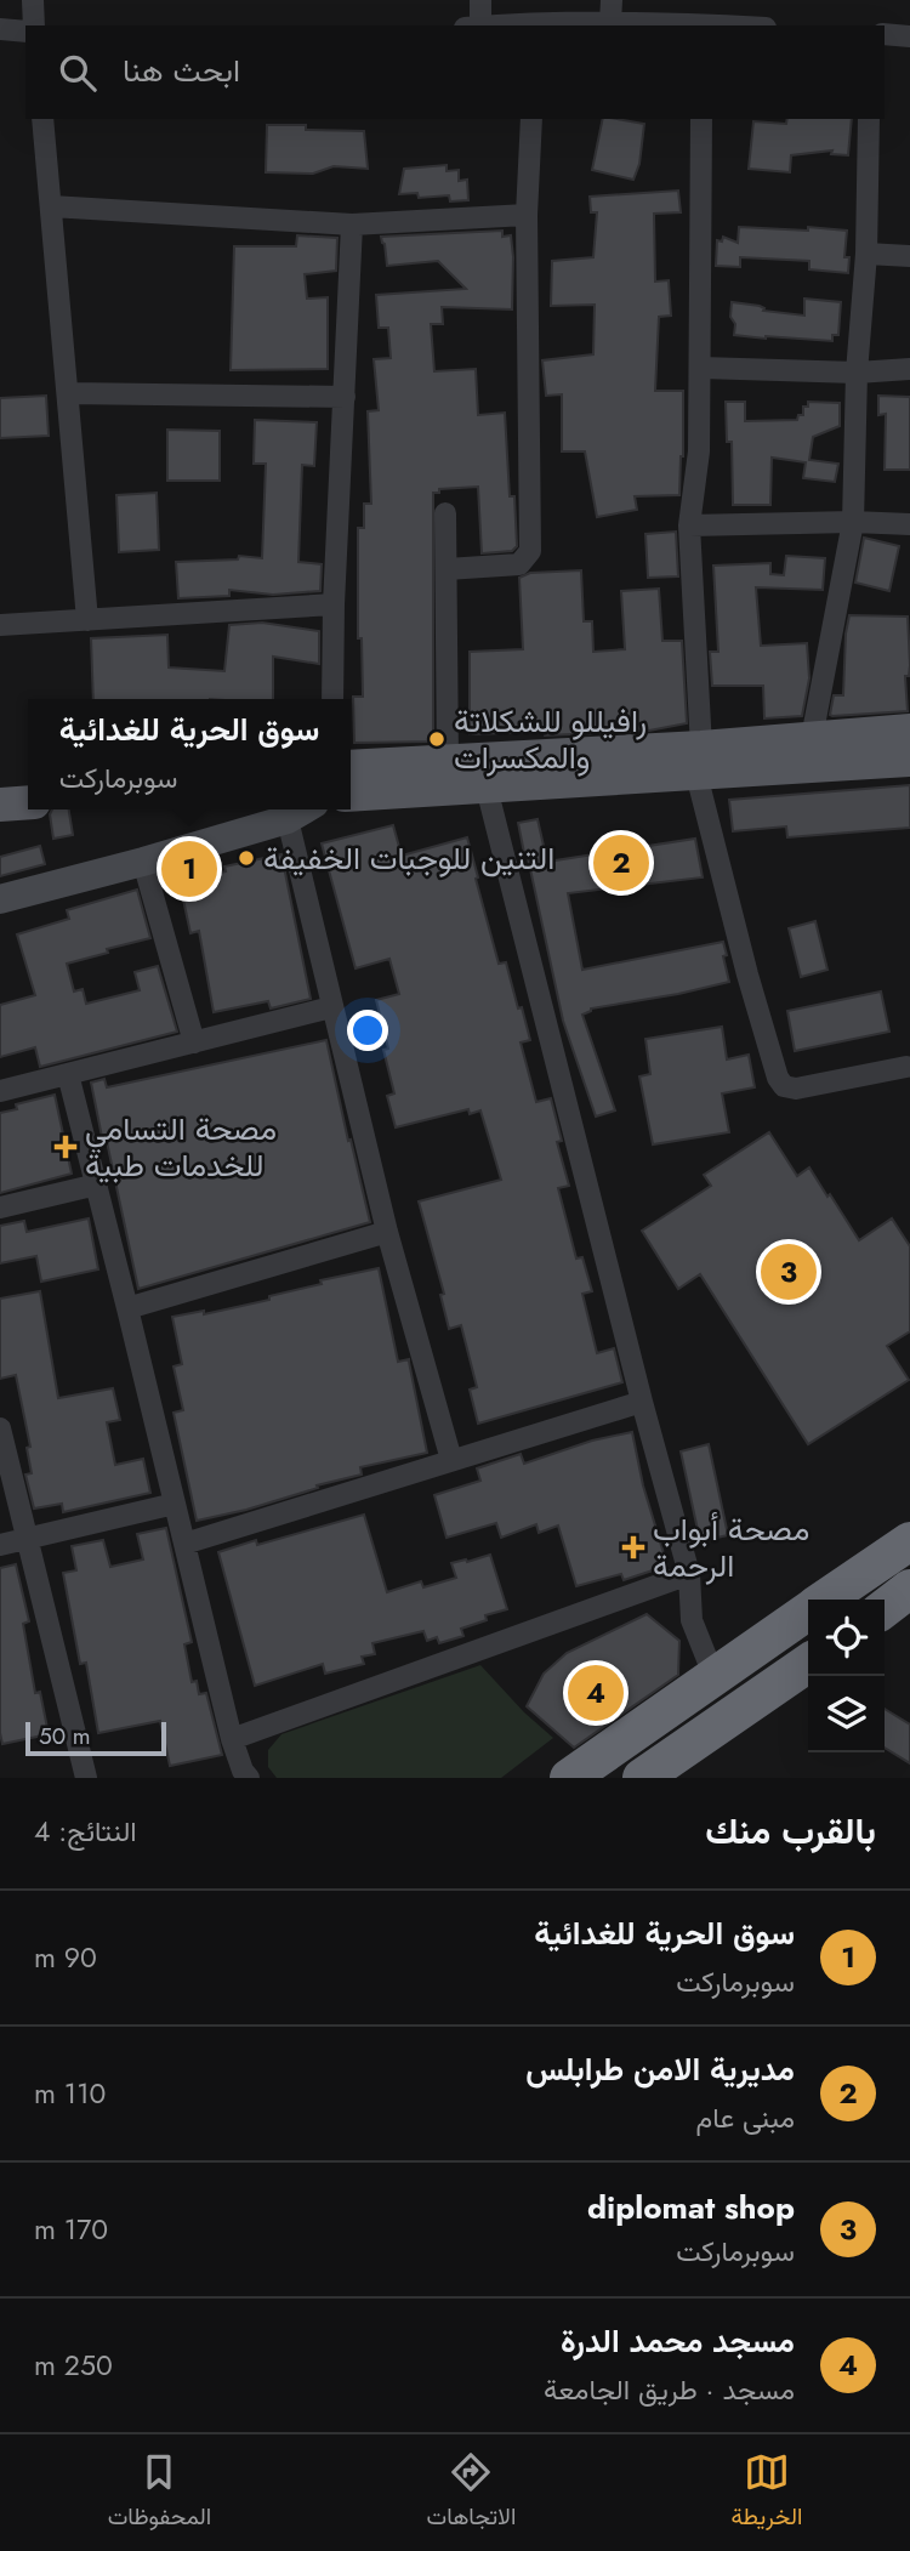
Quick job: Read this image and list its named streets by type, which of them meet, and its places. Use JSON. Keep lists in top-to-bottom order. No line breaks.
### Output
{"places":{"other":["رافيللو للشكلاتة والمكسرات","التنين للوجبات الخفيفة"],"health":["مصحة التسامي للخدمات طبية","مصحة أبواب الرحمة"]},"scale_bar":"50 m","page":{"search":"ابحث هنا","popup":["سوق الحرية للغدائية","سوبرماركت"],"pins":["2","1","3","4"],"scale":"50 m","heading":["بالقرب منك","النتائج: 4"],"list":[{"mark":"1","name":"سوق الحرية للغدائية","note":"سوبرماركت","value":"90 m"},{"mark":"2","name":"مديرية الامن طرابلس","note":"مبنى عام","value":"110 m"},{"mark":"3","name":"diplomat shop","note":"سوبرماركت","value":"170 m"},{"mark":"4","name":"مسجد محمد الدرة","note":"مسجد · طريق الجامعة","value":"250 m"}],"nav":["الخريطة","الاتجاهات","المحفوظات"]}}
